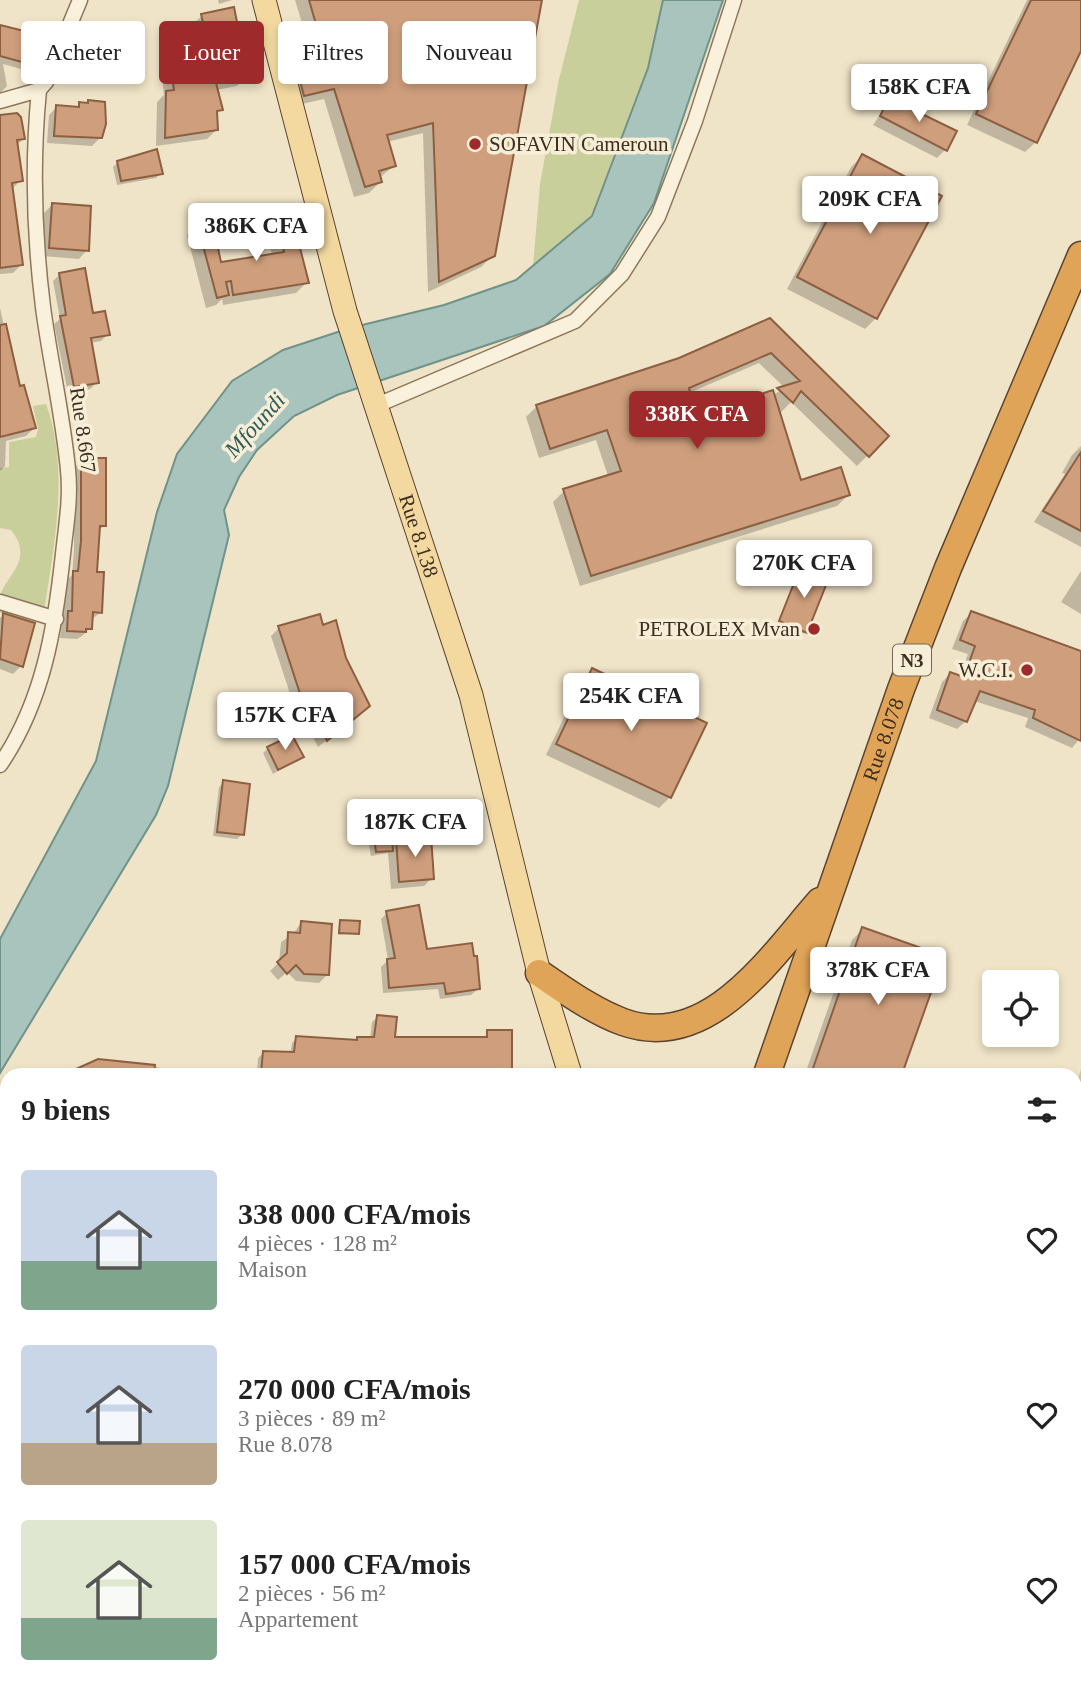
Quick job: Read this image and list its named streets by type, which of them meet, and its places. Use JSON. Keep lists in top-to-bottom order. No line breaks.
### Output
{"streets":{"highway":["N3","Rue 8.078"],"main road":["Rue 8.138"],"street":["Rue 8.667"]},"water":["Mfoundi"],"places":["SOFAVIN Cameroun","PETROLEX Mvan","W.C.I."],"page":{"chip":["Acheter","Louer","Filtres","Nouveau"],"price":["158K CFA","209K CFA","386K CFA","338K CFA","270K CFA","254K CFA","157K CFA","187K CFA","378K CFA"],"heading":"9 biens","list":[{"name":"338 000 CFA/mois","note":"4 pièces · 128 m² · Maison"},{"name":"270 000 CFA/mois","note":"3 pièces · 89 m² · Rue 8.078"},{"name":"157 000 CFA/mois","note":"2 pièces · 56 m² · Appartement"}]}}
